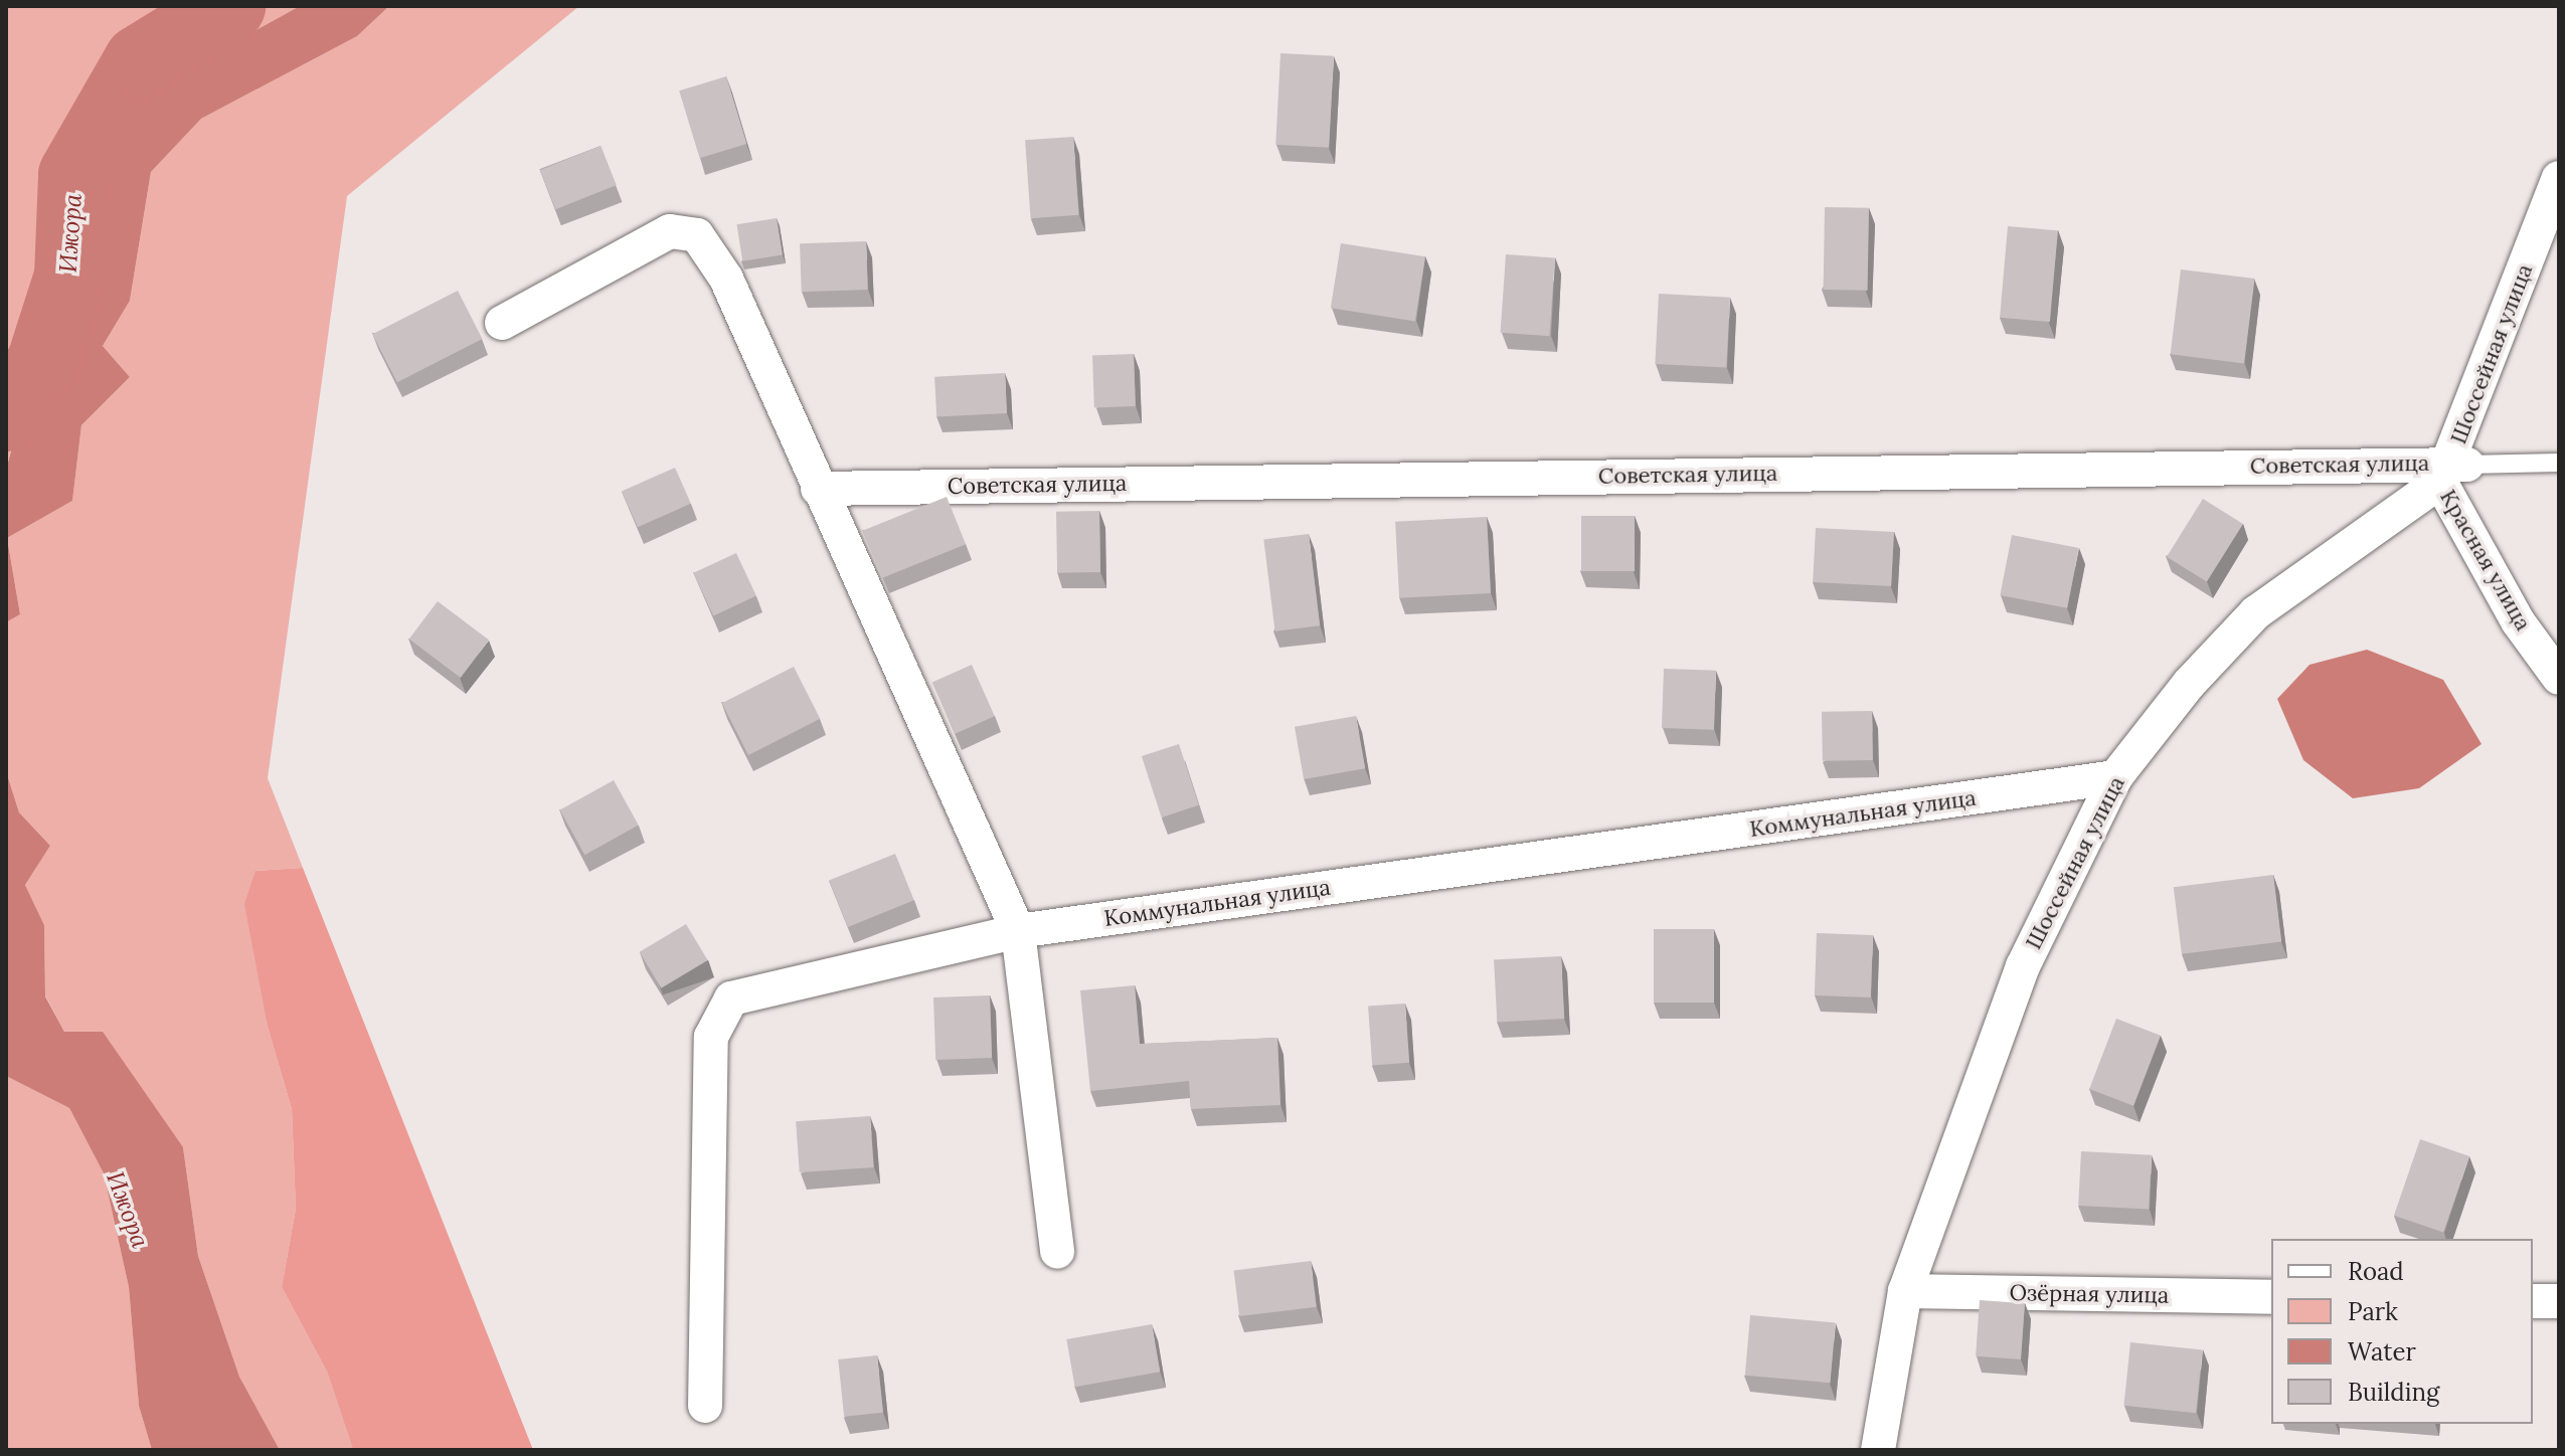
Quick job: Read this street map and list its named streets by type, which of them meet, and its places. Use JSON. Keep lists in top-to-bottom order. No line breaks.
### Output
{"streets":{"street":["Шоссейная улица","Советская улица","Красная улица","Коммунальная улица","Озёрная улица"]},"crossings":[["Шоссейная улица","Советская улица"],["Шоссейная улица","Красная улица"],["Шоссейная улица","Коммунальная улица"],["Шоссейная улица","Озёрная улица"],["Советская улица","Красная улица"]],"water":["Ижора"],"legend":["Road","Park","Water","Building"]}
